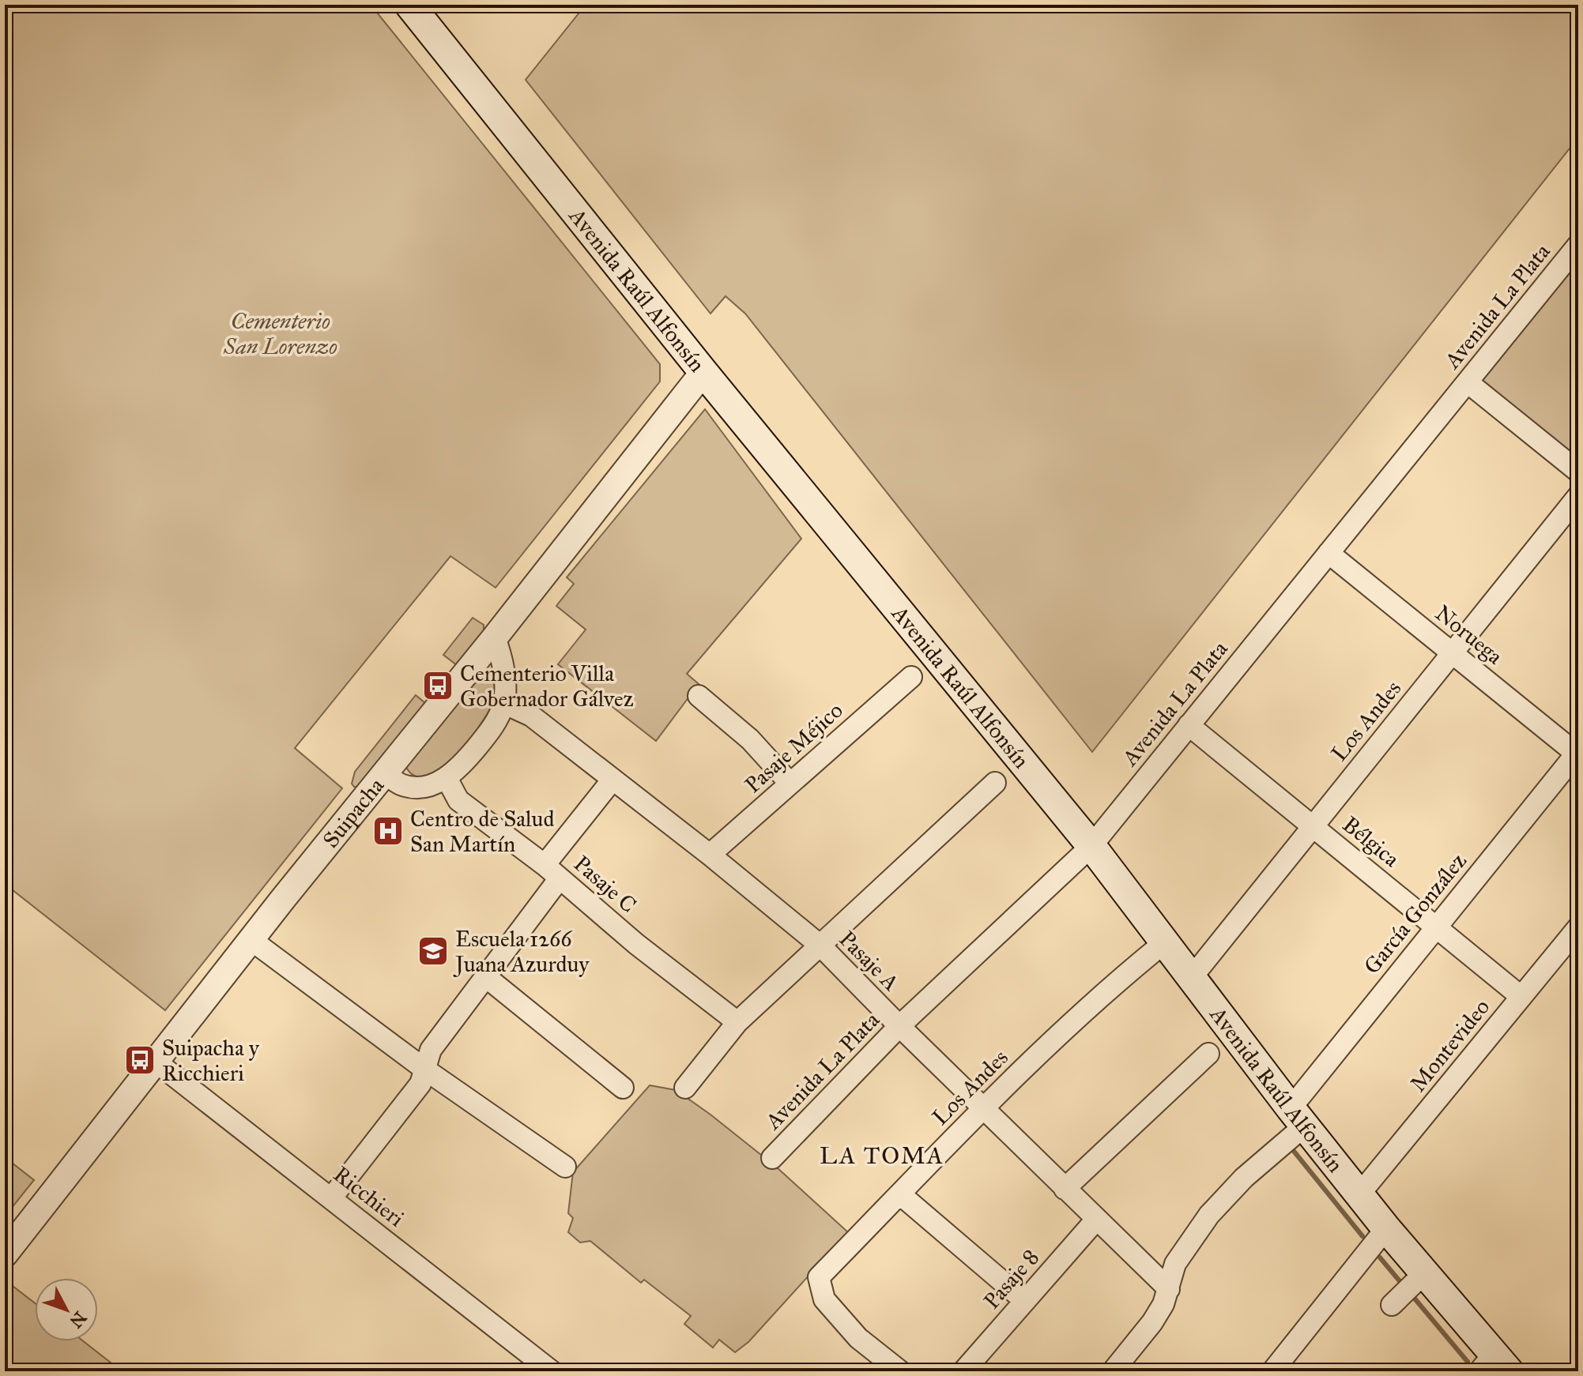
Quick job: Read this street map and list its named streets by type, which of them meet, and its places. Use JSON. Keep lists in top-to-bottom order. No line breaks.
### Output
{"streets":{"main road":["Avenida Raúl Alfonsín"],"street":["Avenida La Plata","Noruega","Los Andes","Pasaje Méjico","Suipacha","Bélgica","Pasaje C","García González","Pasaje A","Montevideo","Ricchieri","Pasaje 8"]},"crossings":[["Avenida Raúl Alfonsín","Avenida La Plata"],["Avenida Raúl Alfonsín","Los Andes"],["Avenida Raúl Alfonsín","Suipacha"],["Avenida Raúl Alfonsín","García González"],["Avenida Raúl Alfonsín","Montevideo"],["Avenida La Plata","Noruega"],["Avenida La Plata","Bélgica"],["Avenida La Plata","Pasaje A"],["Noruega","Los Andes"],["Noruega","García González"],["Los Andes","Bélgica"],["Los Andes","Pasaje A"],["Pasaje Méjico","Pasaje A"],["Suipacha","Ricchieri"],["Bélgica","García González"],["Bélgica","Montevideo"],["García González","Pasaje A"],["Pasaje A","Pasaje 8"]],"districts":["LA TOMA"],"parks":["Cementerio San Lorenzo"],"places":{"bus stop":["Cementerio Villa Gobernador Gálvez","Suipacha y Ricchieri"],"hospital":["Centro de Salud San Martín"],"school or university":["Escuela 1266 Juana Azurduy"]},"north":"bottom right"}
